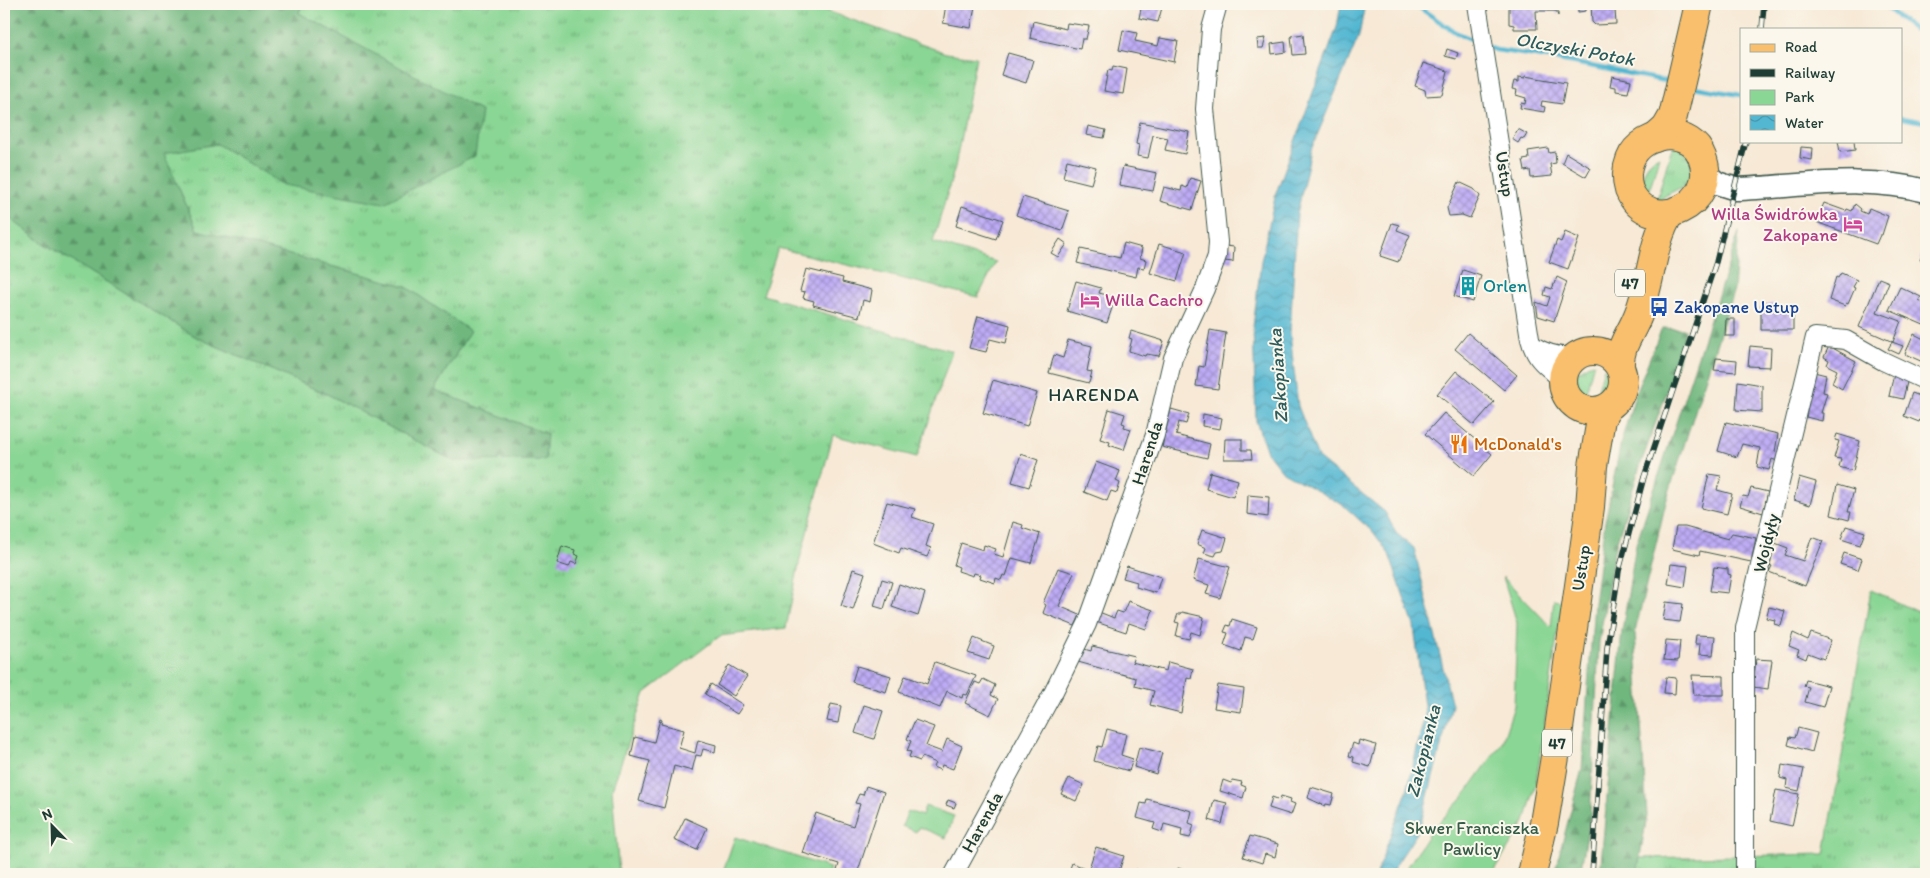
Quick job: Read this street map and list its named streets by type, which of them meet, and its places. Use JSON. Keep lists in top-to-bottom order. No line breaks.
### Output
{"streets":{"main road":["Ustup","47"],"street":["Harenda","Wojdyły"]},"crossings":[["Ustup","47"]],"districts":["HARENDA"],"water":["Olczyski Potok","Zakopianka"],"parks":["Skwer Franciszka Pawlicy"],"places":{"hotel":["Willa Świdrówka Zakopane","Willa Cachro"],"building":["Orlen"],"bus stop":["Zakopane Ustup"],"restaurant":["McDonald's"]},"legend":["Road","Railway","Park","Water"],"north":"top left"}
